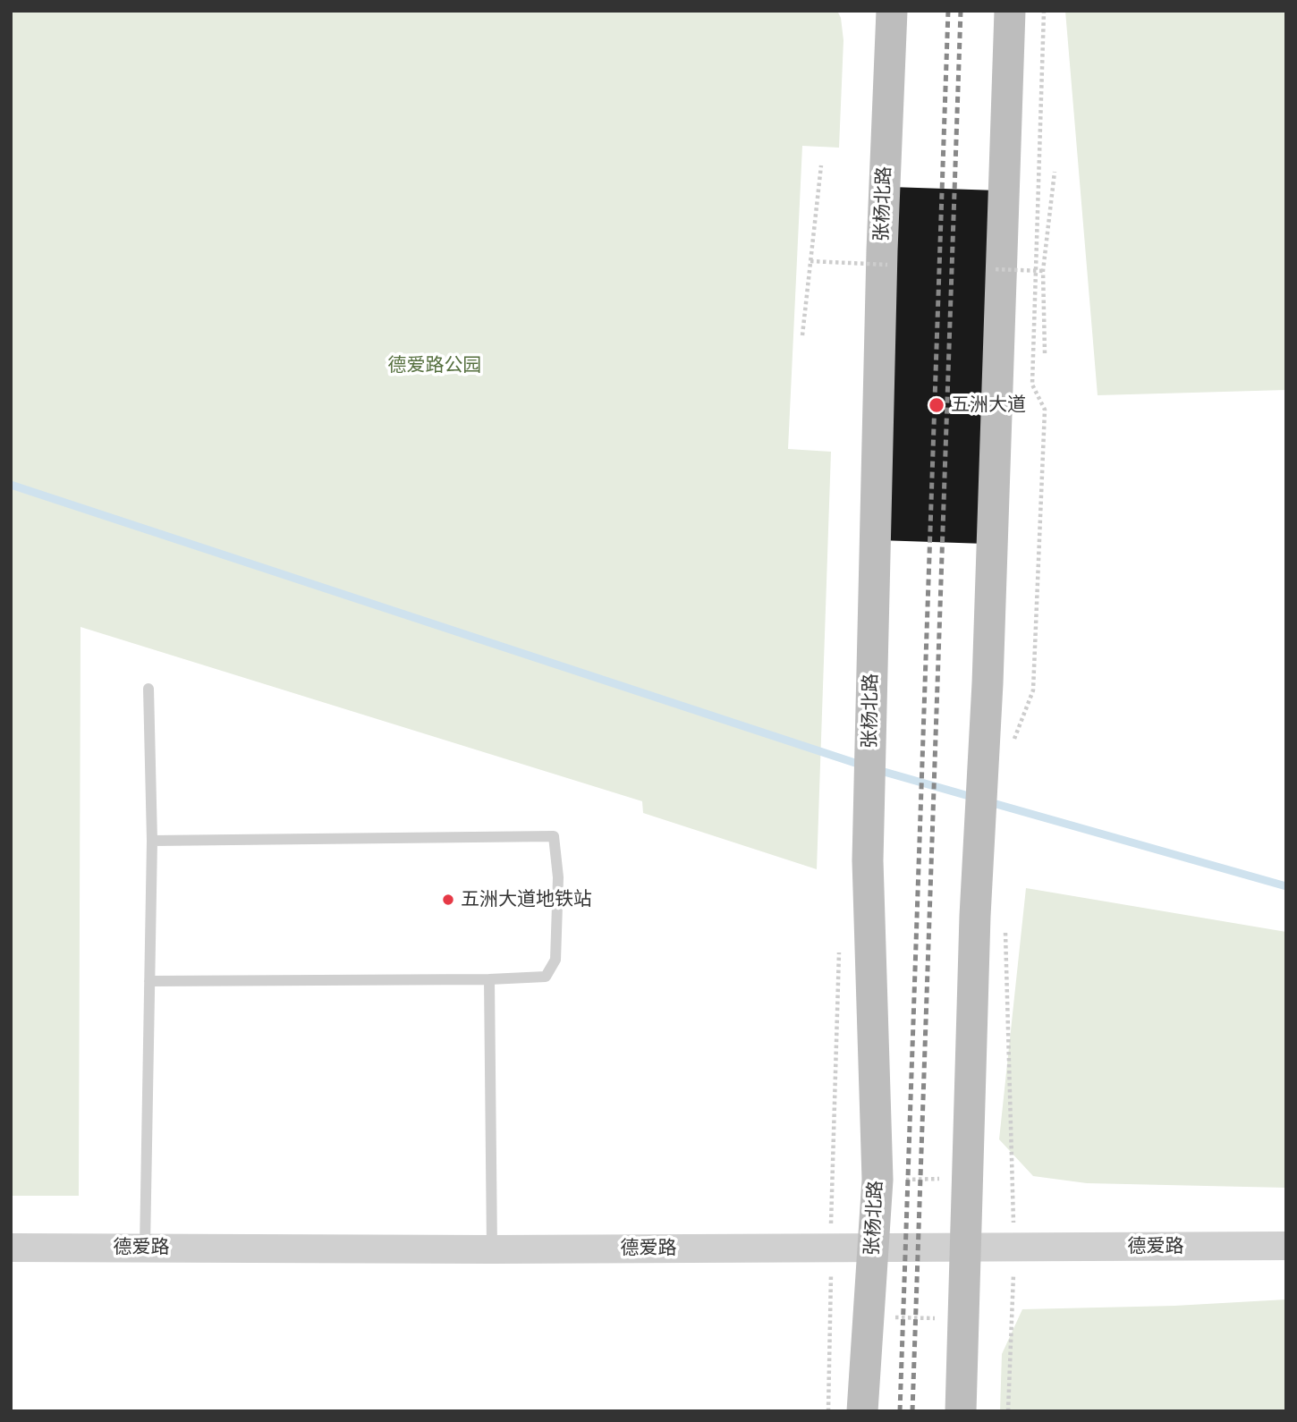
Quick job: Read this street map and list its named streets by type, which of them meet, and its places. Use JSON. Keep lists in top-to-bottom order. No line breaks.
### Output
{"streets":{"main road":["张杨北路"],"street":["德爱路"]},"crossings":[["张杨北路","德爱路"]],"parks":["德爱路公园"],"places":["五洲大道","五洲大道地铁站"]}
